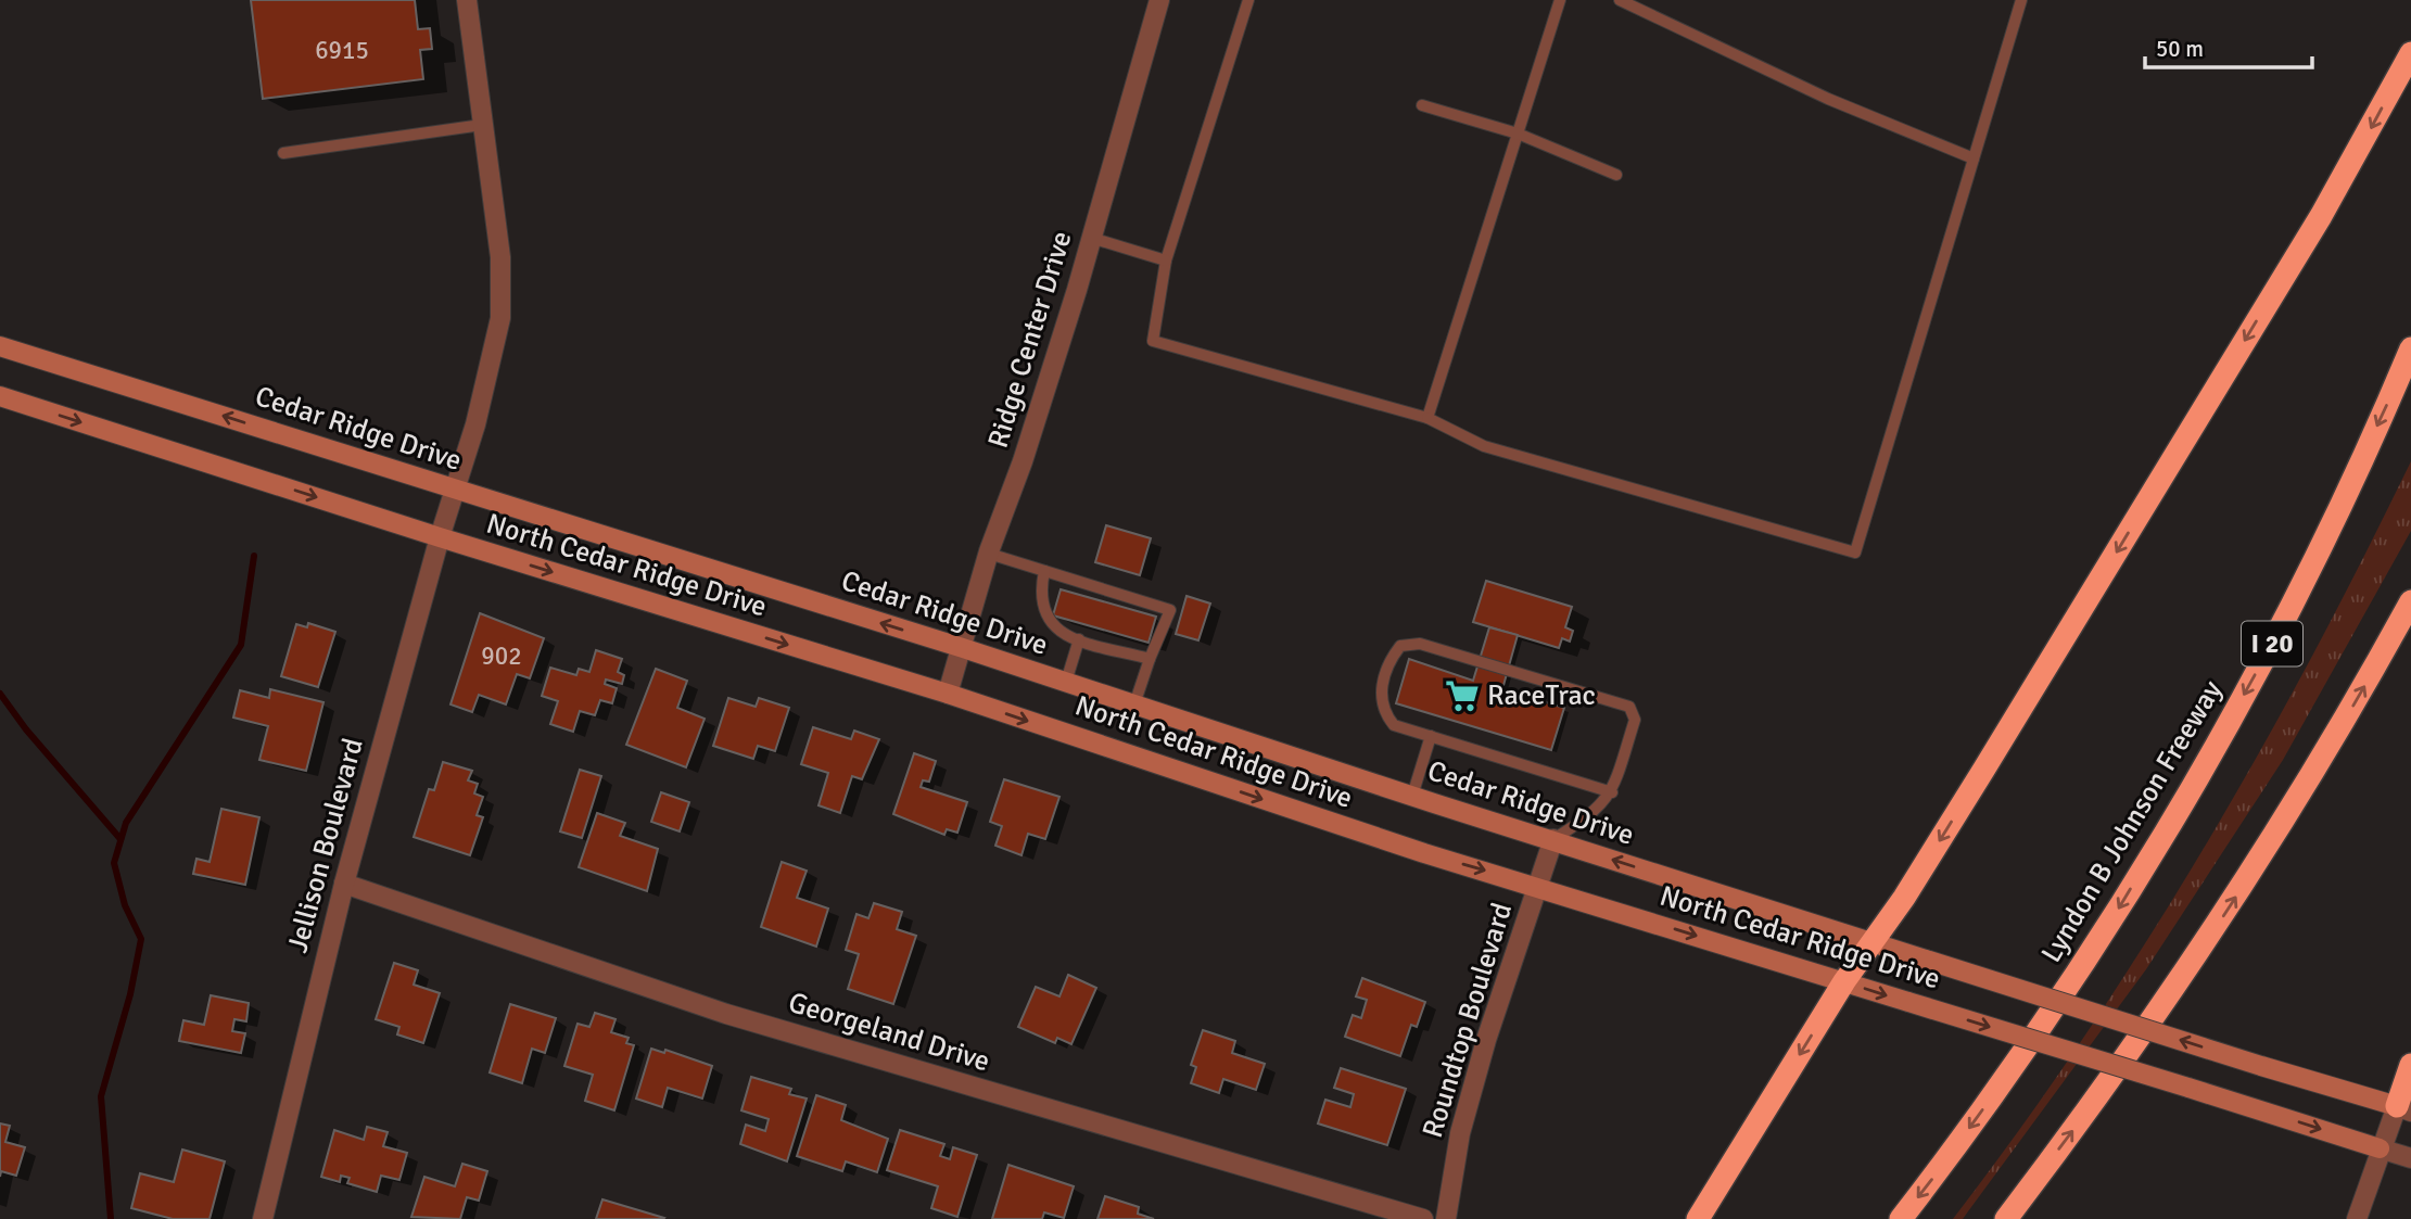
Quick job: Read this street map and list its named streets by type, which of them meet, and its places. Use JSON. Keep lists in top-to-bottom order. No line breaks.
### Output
{"streets":{"highway":["I 20","Lyndon B Johnson Freeway"],"main road":["Cedar Ridge Drive","North Cedar Ridge Drive"],"street":["Ridge Center Drive","Jellison Boulevard","Roundtop Boulevard","Georgeland Drive"]},"crossings":[["Ridge Center Drive","Cedar Ridge Drive"],["Ridge Center Drive","North Cedar Ridge Drive"],["Cedar Ridge Drive","North Cedar Ridge Drive"],["Cedar Ridge Drive","Jellison Boulevard"],["Cedar Ridge Drive","Roundtop Boulevard"],["North Cedar Ridge Drive","Jellison Boulevard"],["North Cedar Ridge Drive","Roundtop Boulevard"],["Jellison Boulevard","Georgeland Drive"]],"one_way":["Cedar Ridge Drive"],"places":{"supermarket":["RaceTrac"]},"house_numbers":["6915","902"],"scale_bar":"50 m"}
